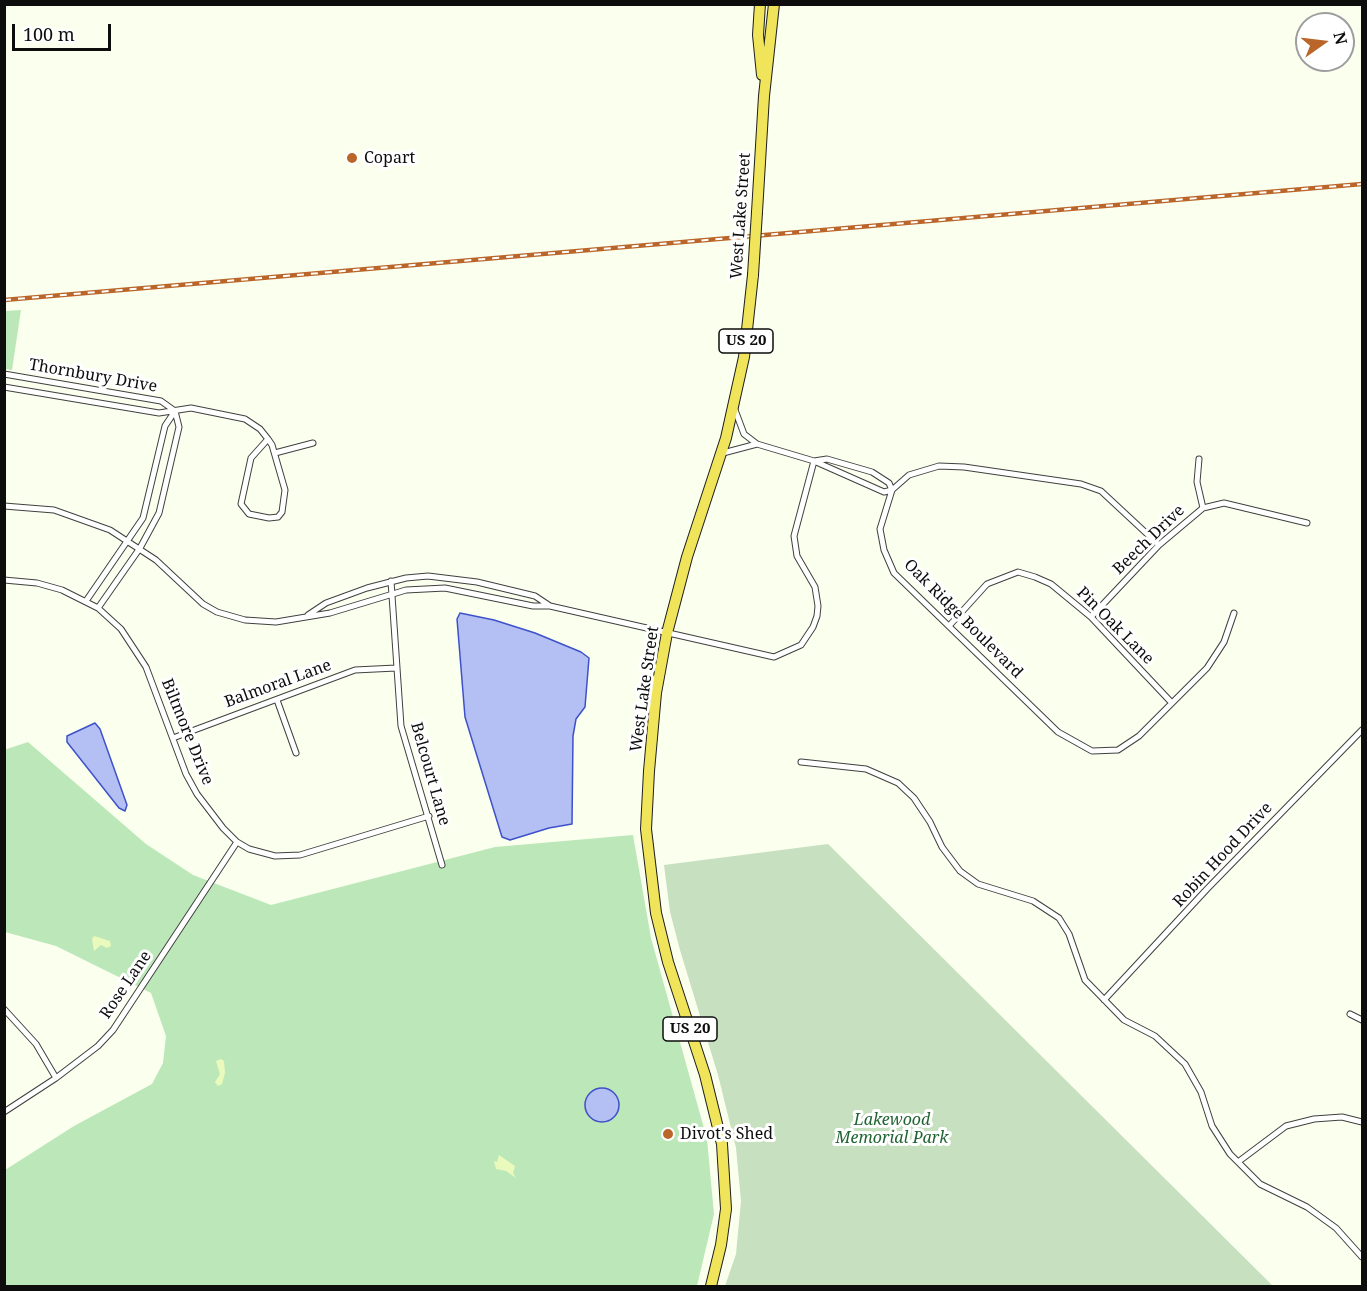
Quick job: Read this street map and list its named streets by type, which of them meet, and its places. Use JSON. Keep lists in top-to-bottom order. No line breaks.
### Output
{"streets":{"highway":["West Lake Street","US 20"],"street":["Thornbury Drive","Beech Drive","Oak Ridge Boulevard","Pin Oak Lane","Balmoral Lane","Biltmore Drive","Belcourt Lane","Robin Hood Drive","Rose Lane"]},"crossings":[["Beech Drive","Pin Oak Lane"],["Oak Ridge Boulevard","Pin Oak Lane"],["Balmoral Lane","Biltmore Drive"],["Balmoral Lane","Belcourt Lane"],["Biltmore Drive","Belcourt Lane"],["Biltmore Drive","Rose Lane"]],"parks":["Lakewood Memorial Park"],"places":["Copart","Divot's Shed"],"scale_bar":"100 m","north":"right"}
